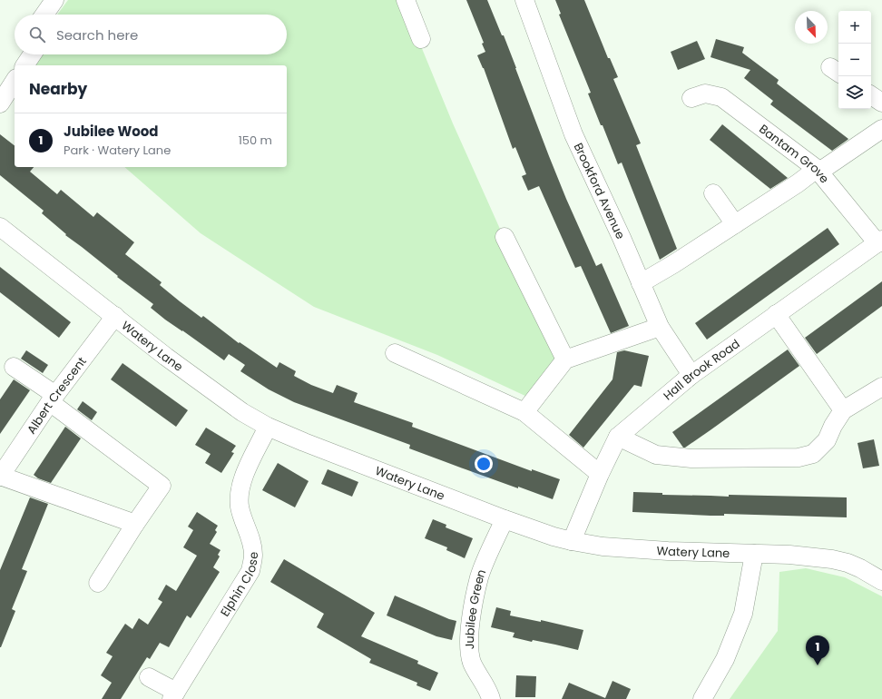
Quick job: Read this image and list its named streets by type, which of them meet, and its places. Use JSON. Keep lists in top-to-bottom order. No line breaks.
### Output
{"streets":{"street":["Bantam Grove","Brookford Avenue","Watery Lane","Hall Brook Road","Albert Crescent","Elphin Close","Jubilee Green"]},"crossings":[["Bantam Grove","Hall Brook Road"],["Brookford Avenue","Hall Brook Road"],["Watery Lane","Hall Brook Road"],["Watery Lane","Albert Crescent"],["Watery Lane","Elphin Close"],["Watery Lane","Jubilee Green"]],"north":"bottom right","page":{"map_buttons":["+","−"],"search":"Search here","heading":"Nearby","list":[{"mark":"1","name":"Jubilee Wood","note":"Park · Watery Lane","value":"150 m"}],"pins":"1"}}
